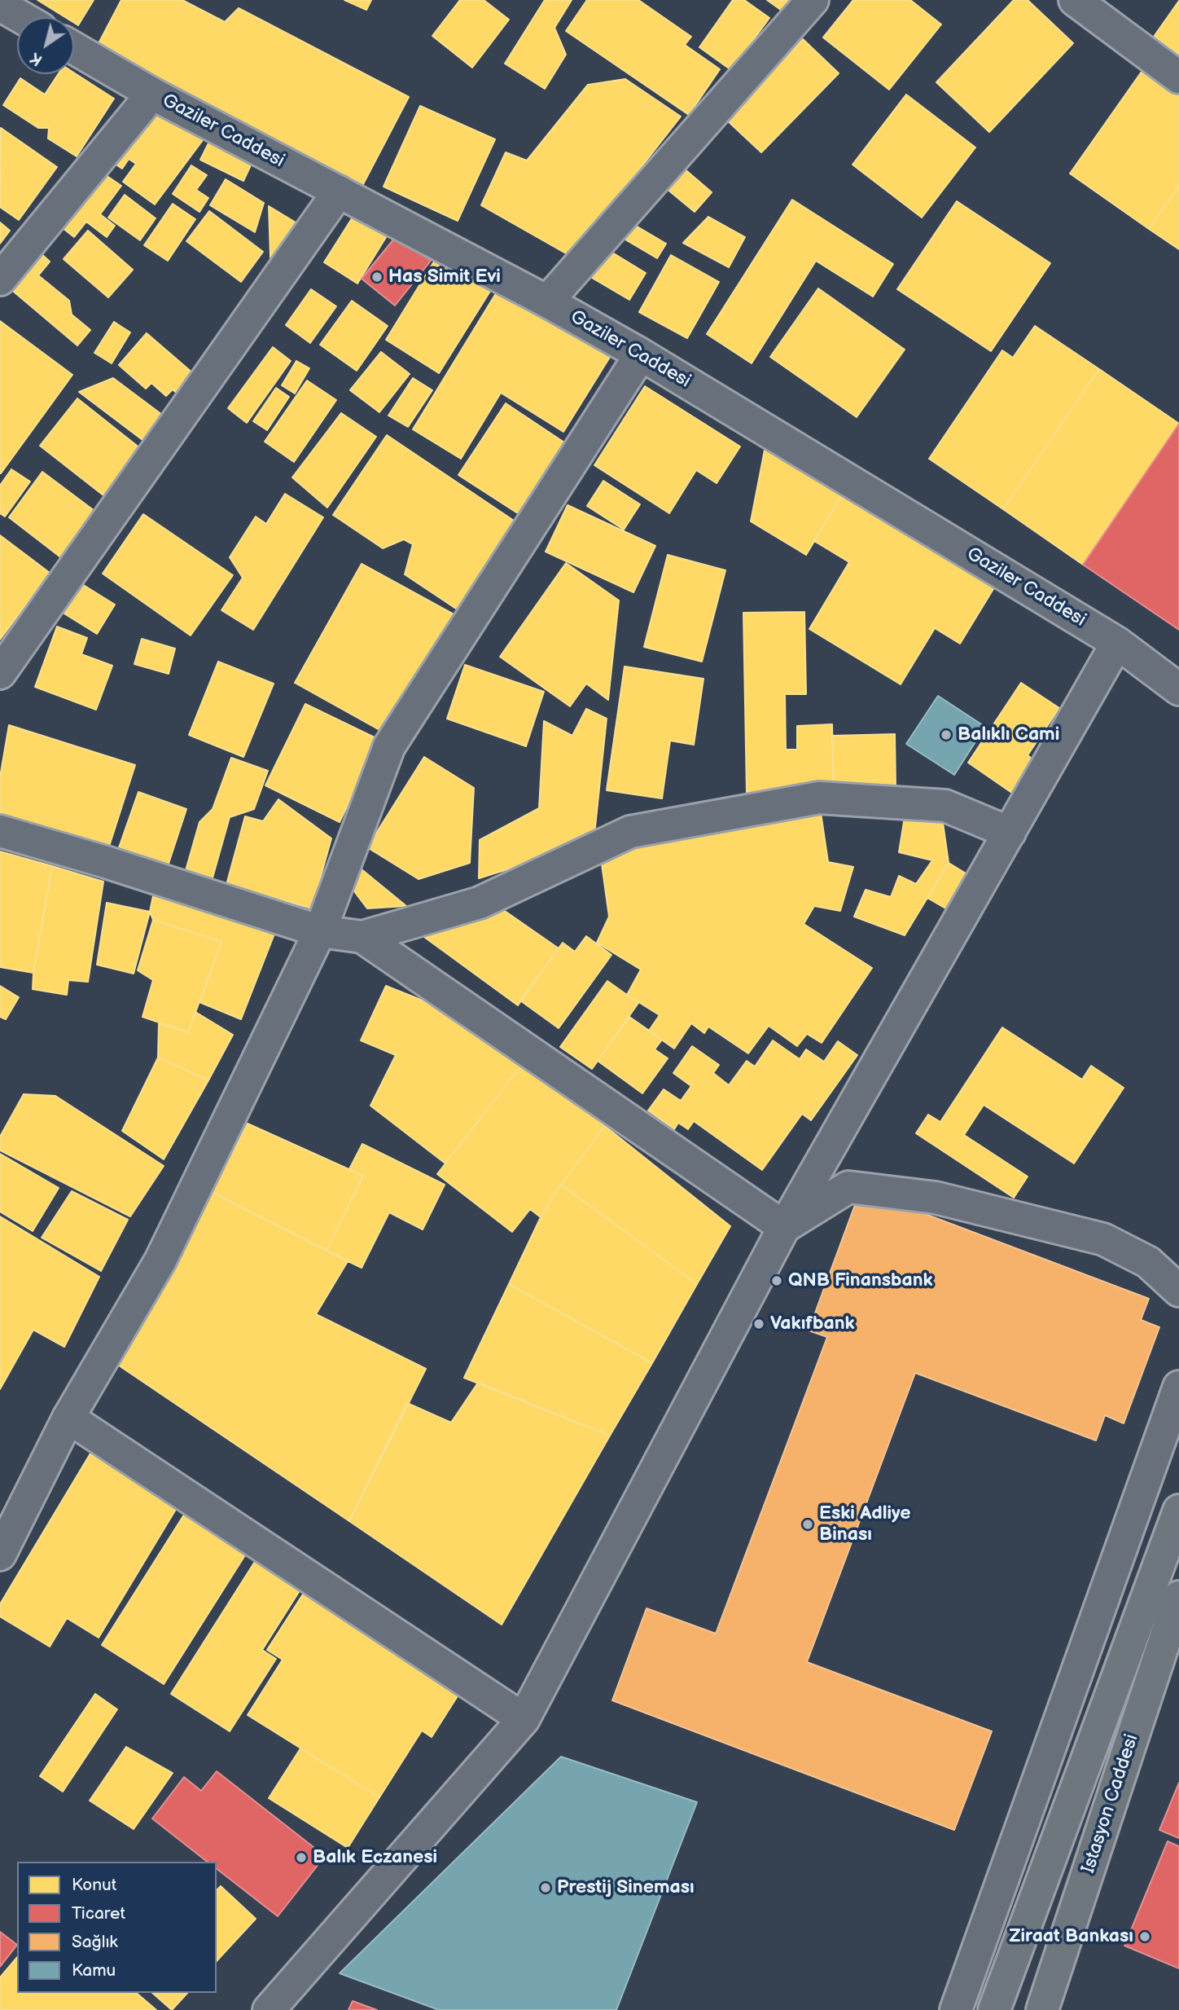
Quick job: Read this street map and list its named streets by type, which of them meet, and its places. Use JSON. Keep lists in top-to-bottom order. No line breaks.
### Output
{"streets":{"main road":["Istasyon Caddesi"],"street":["Gaziler Caddesi"]},"places":["Has Simit Evi","Balıklı Cami","QNB Finansbank","Vakıfbank","Eski Adliye Binası","Balık Eczanesi","Prestij Sineması","Ziraat Bankası"],"legend":["Konut","Ticaret","Sağlık","Kamu"],"north":"bottom left"}
